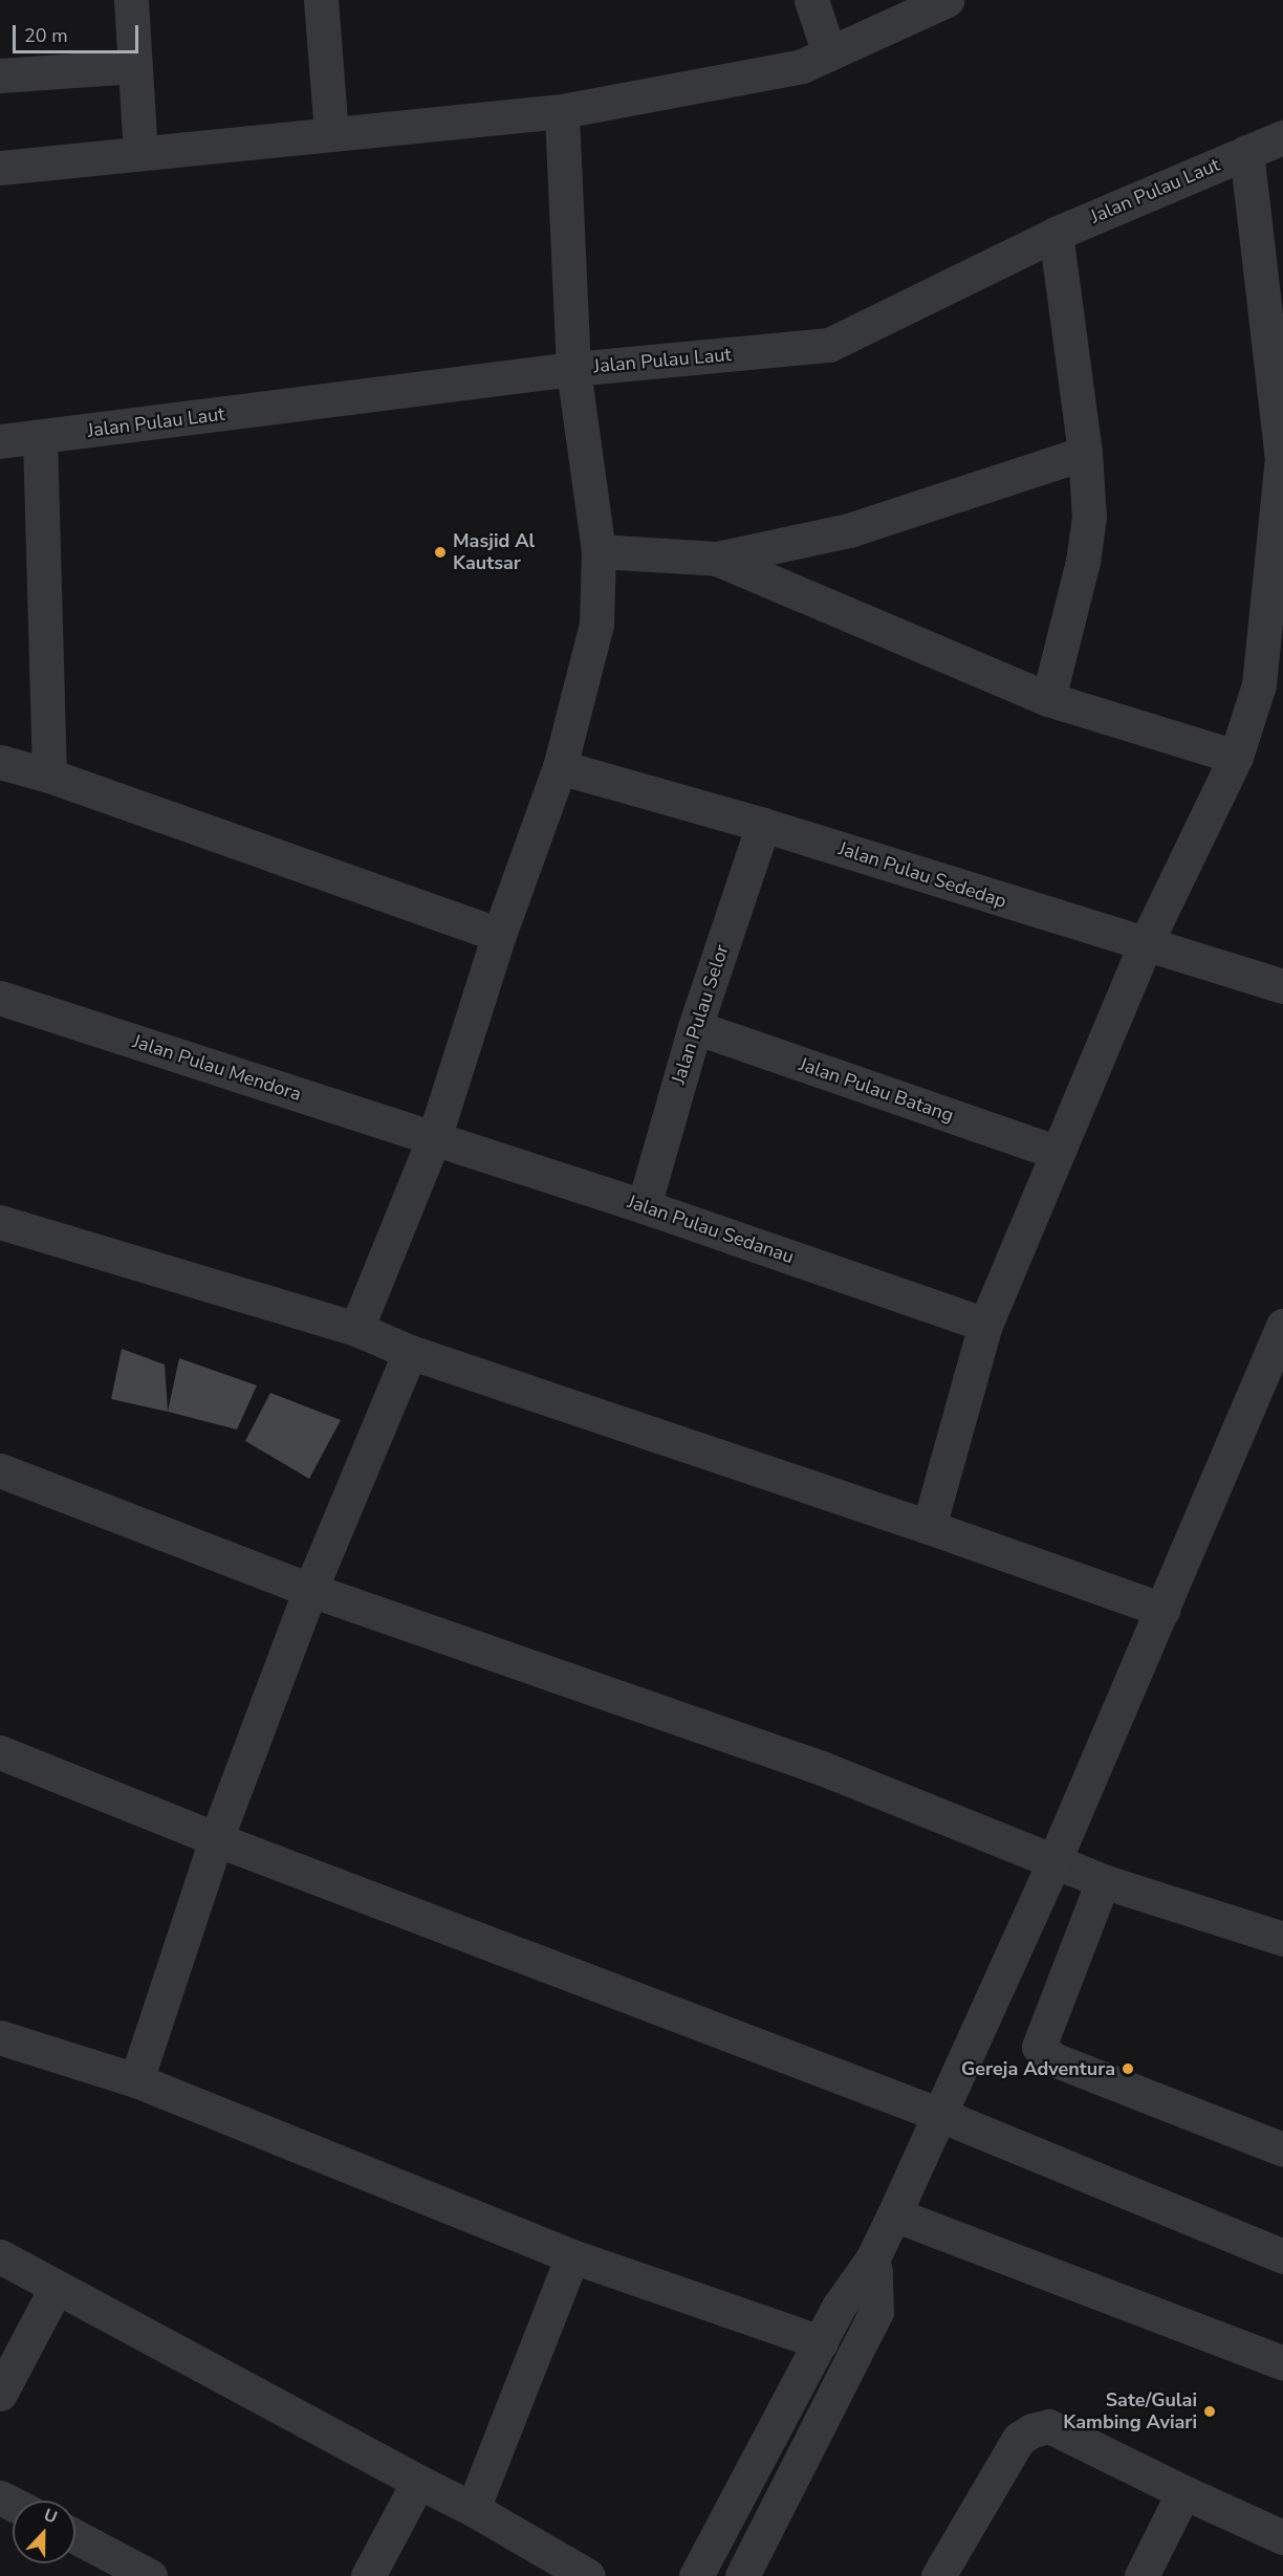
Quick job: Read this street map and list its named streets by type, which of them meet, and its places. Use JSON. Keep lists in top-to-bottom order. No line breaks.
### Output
{"streets":{"street":["Jalan Pulau Laut","Jalan Pulau Sededap","Jalan Pulau Selor","Jalan Pulau Mendora","Jalan Pulau Batang","Jalan Pulau Sedanau"]},"crossings":[["Jalan Pulau Sededap","Jalan Pulau Selor"],["Jalan Pulau Selor","Jalan Pulau Batang"],["Jalan Pulau Selor","Jalan Pulau Sedanau"],["Jalan Pulau Mendora","Jalan Pulau Sedanau"]],"places":["Masjid Al Kautsar","Gereja Adventura","Sate/Gulai Kambing Aviari"],"scale_bar":"20 m","north":"top"}
